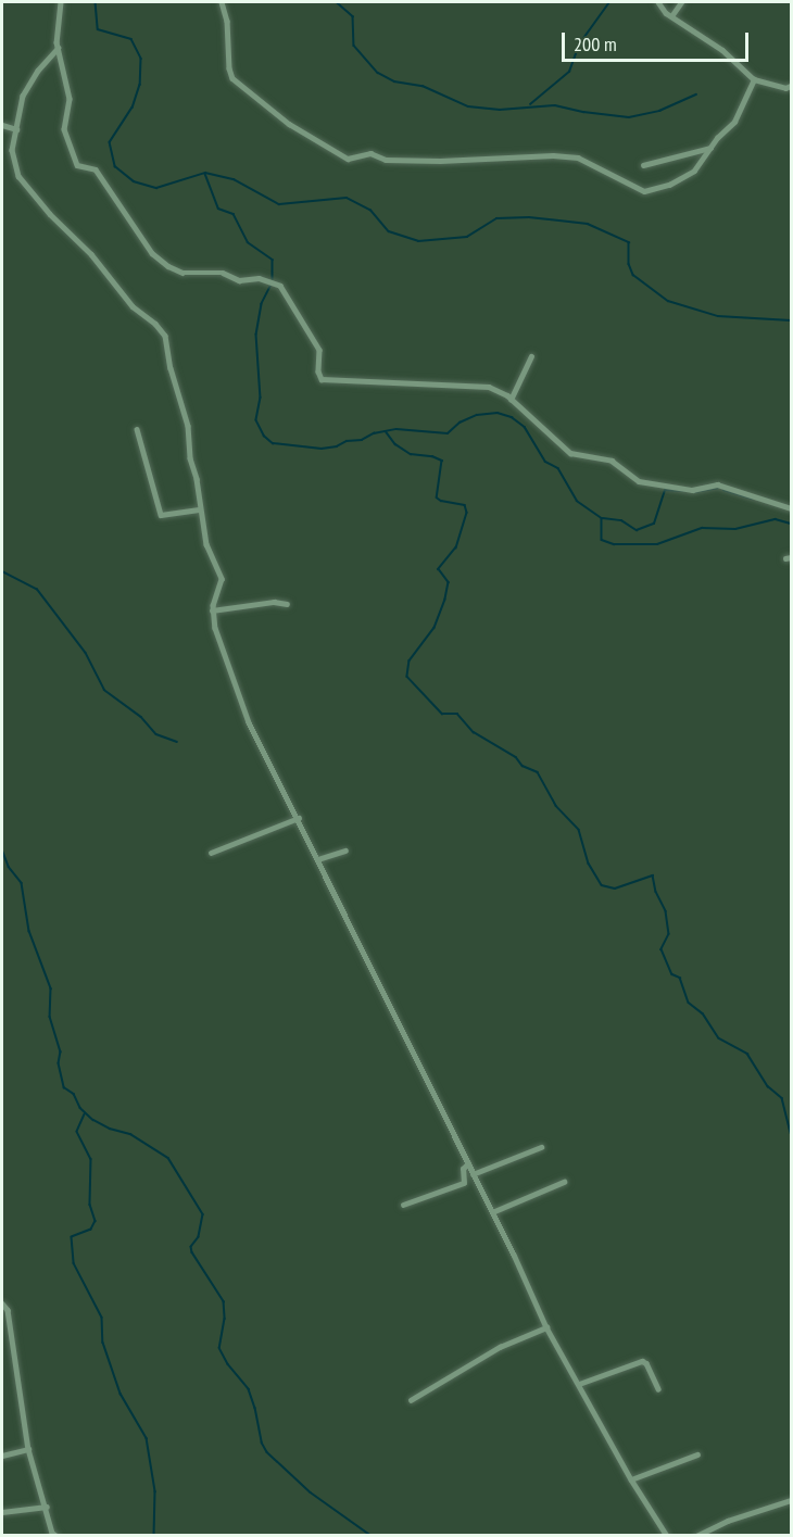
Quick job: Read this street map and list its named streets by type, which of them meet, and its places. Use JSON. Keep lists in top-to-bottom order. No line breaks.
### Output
{"scale_bar":"200 m"}
